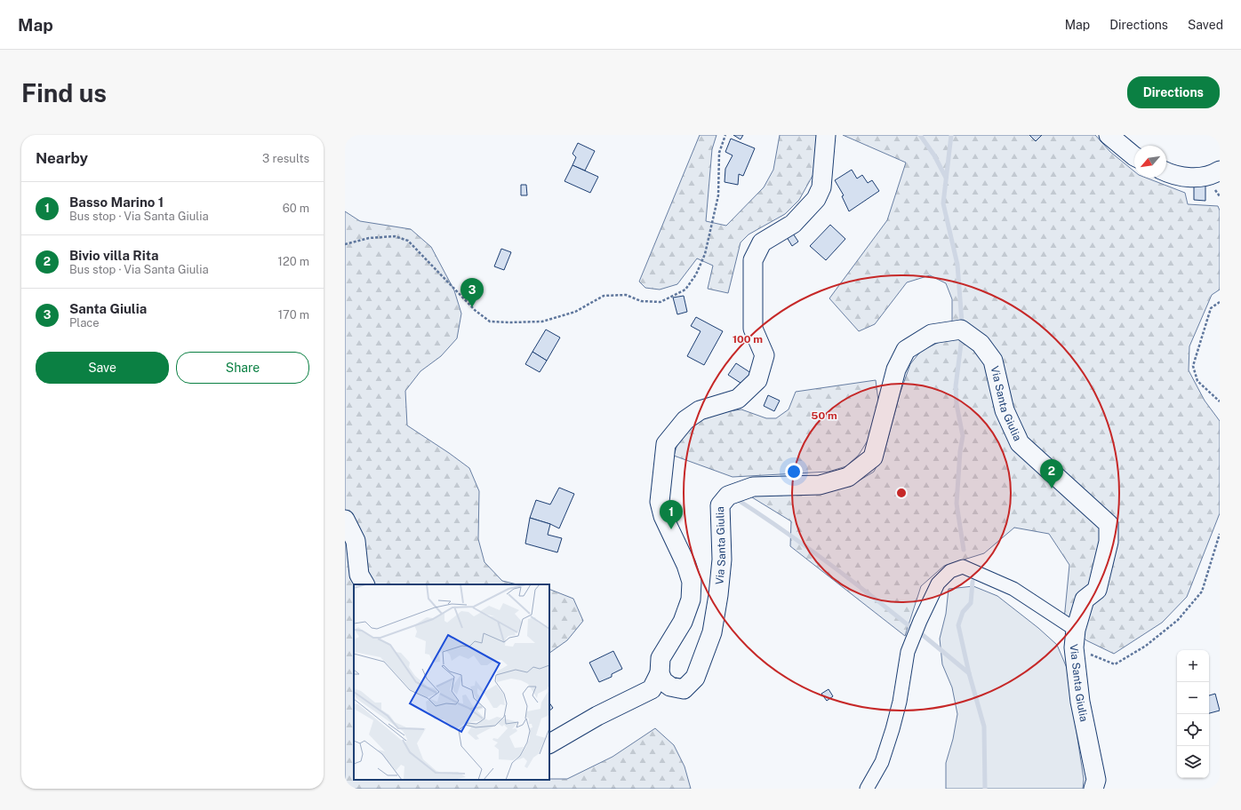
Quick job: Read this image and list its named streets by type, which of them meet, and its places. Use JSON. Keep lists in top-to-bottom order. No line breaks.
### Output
{"streets":{"street":["Via Santa Giulia"]},"north":"bottom left","page":{"header":"Map","nav":["Map","Directions","Saved"],"buttons":["Directions",["Save","Share"]],"title":"Find us","heading":["Nearby","3 results"],"list":[{"mark":"1","name":"Basso Marino 1","note":"Bus stop · Via Santa Giulia","value":"60 m"},{"mark":"2","name":"Bivio villa Rita","note":"Bus stop · Via Santa Giulia","value":"120 m"},{"mark":"3","name":"Santa Giulia","note":"Place","value":"170 m"}],"pins":["3","2","1"],"map_buttons":["+","−"]},"rings":["100 m","50 m"]}
